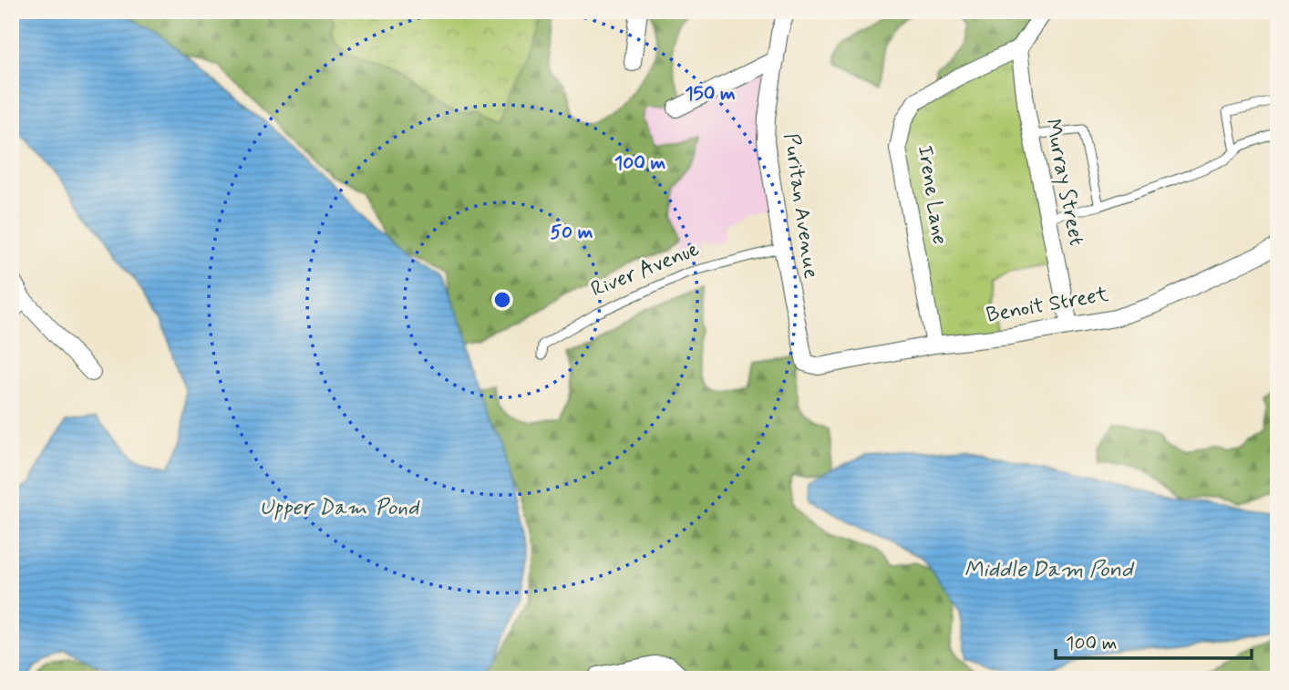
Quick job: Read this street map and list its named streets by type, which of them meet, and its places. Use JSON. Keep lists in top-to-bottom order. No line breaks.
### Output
{"streets":{"street":["Murray Street","Irene Lane","Puritan Avenue","Benoit Street"],"lane":["River Avenue"]},"crossings":[["Murray Street","Irene Lane"],["Murray Street","Benoit Street"],["Irene Lane","Benoit Street"],["Puritan Avenue","River Avenue"],["Puritan Avenue","Benoit Street"]],"water":["Upper Dam Pond","Middle Dam Pond"],"scale_bar":"100 m","rings":["150 m","100 m","50 m"]}
